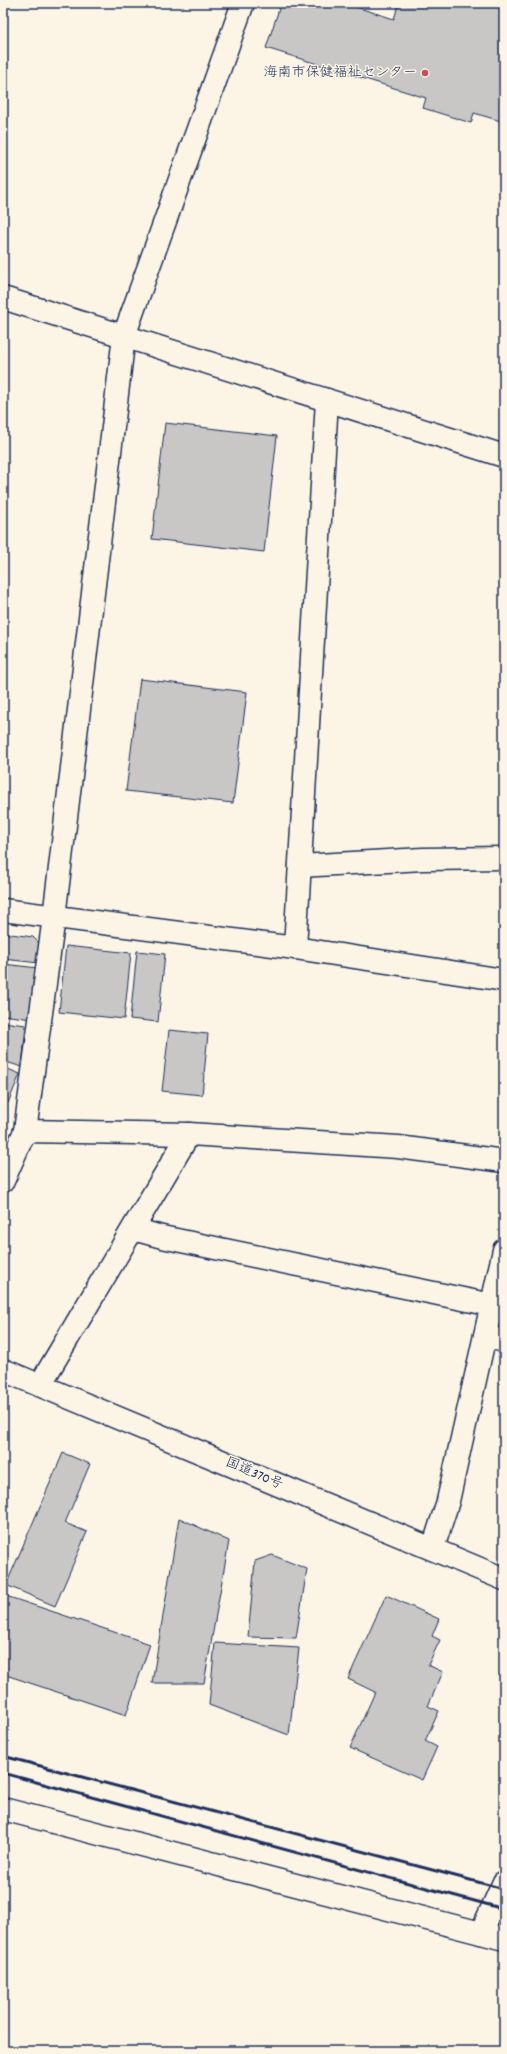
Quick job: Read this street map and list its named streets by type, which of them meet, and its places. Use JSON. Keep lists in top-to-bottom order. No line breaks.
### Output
{"streets":{"main road":["国道370号"]},"places":["海南市保健福祉センター"]}
